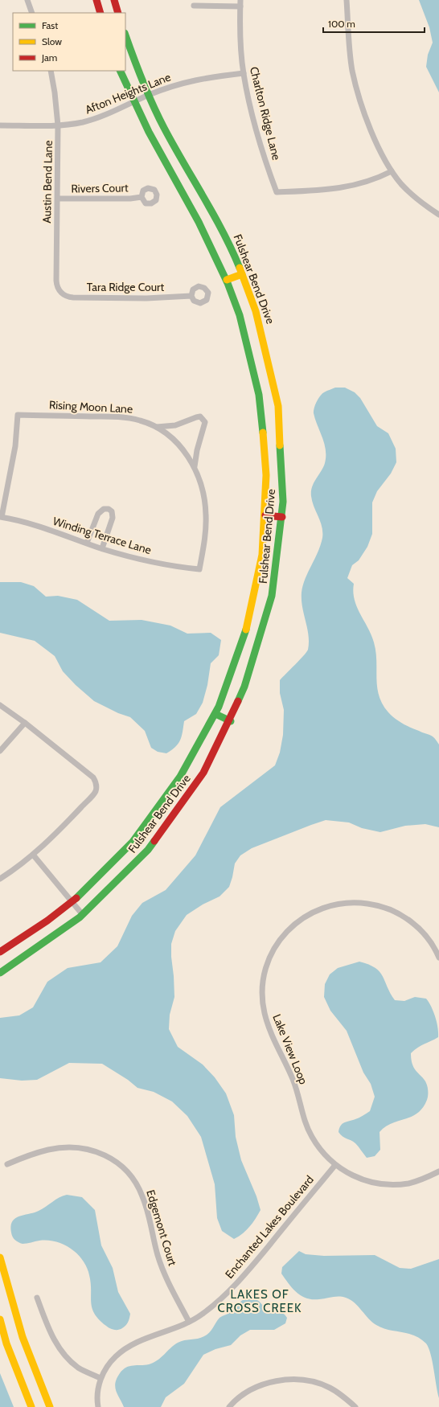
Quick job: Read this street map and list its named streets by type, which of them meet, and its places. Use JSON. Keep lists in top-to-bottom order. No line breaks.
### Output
{"streets":{"main road":["Fulshear Bend Drive"],"street":["Afton Heights Lane","Charlton Ridge Lane","Austin Bend Lane","Rivers Court","Tara Ridge Court","Rising Moon Lane","Winding Terrace Lane","Lake View Loop","Enchanted Lakes Boulevard","Edgemont Court"]},"crossings":[["Afton Heights Lane","Charlton Ridge Lane"],["Afton Heights Lane","Austin Bend Lane"],["Afton Heights Lane","Fulshear Bend Drive"],["Austin Bend Lane","Rivers Court"],["Austin Bend Lane","Tara Ridge Court"],["Rising Moon Lane","Winding Terrace Lane"],["Lake View Loop","Enchanted Lakes Boulevard"],["Enchanted Lakes Boulevard","Edgemont Court"]],"districts":["LAKES OF CROSS CREEK"],"legend":["Fast","Slow","Jam"],"scale_bar":"100 m"}
